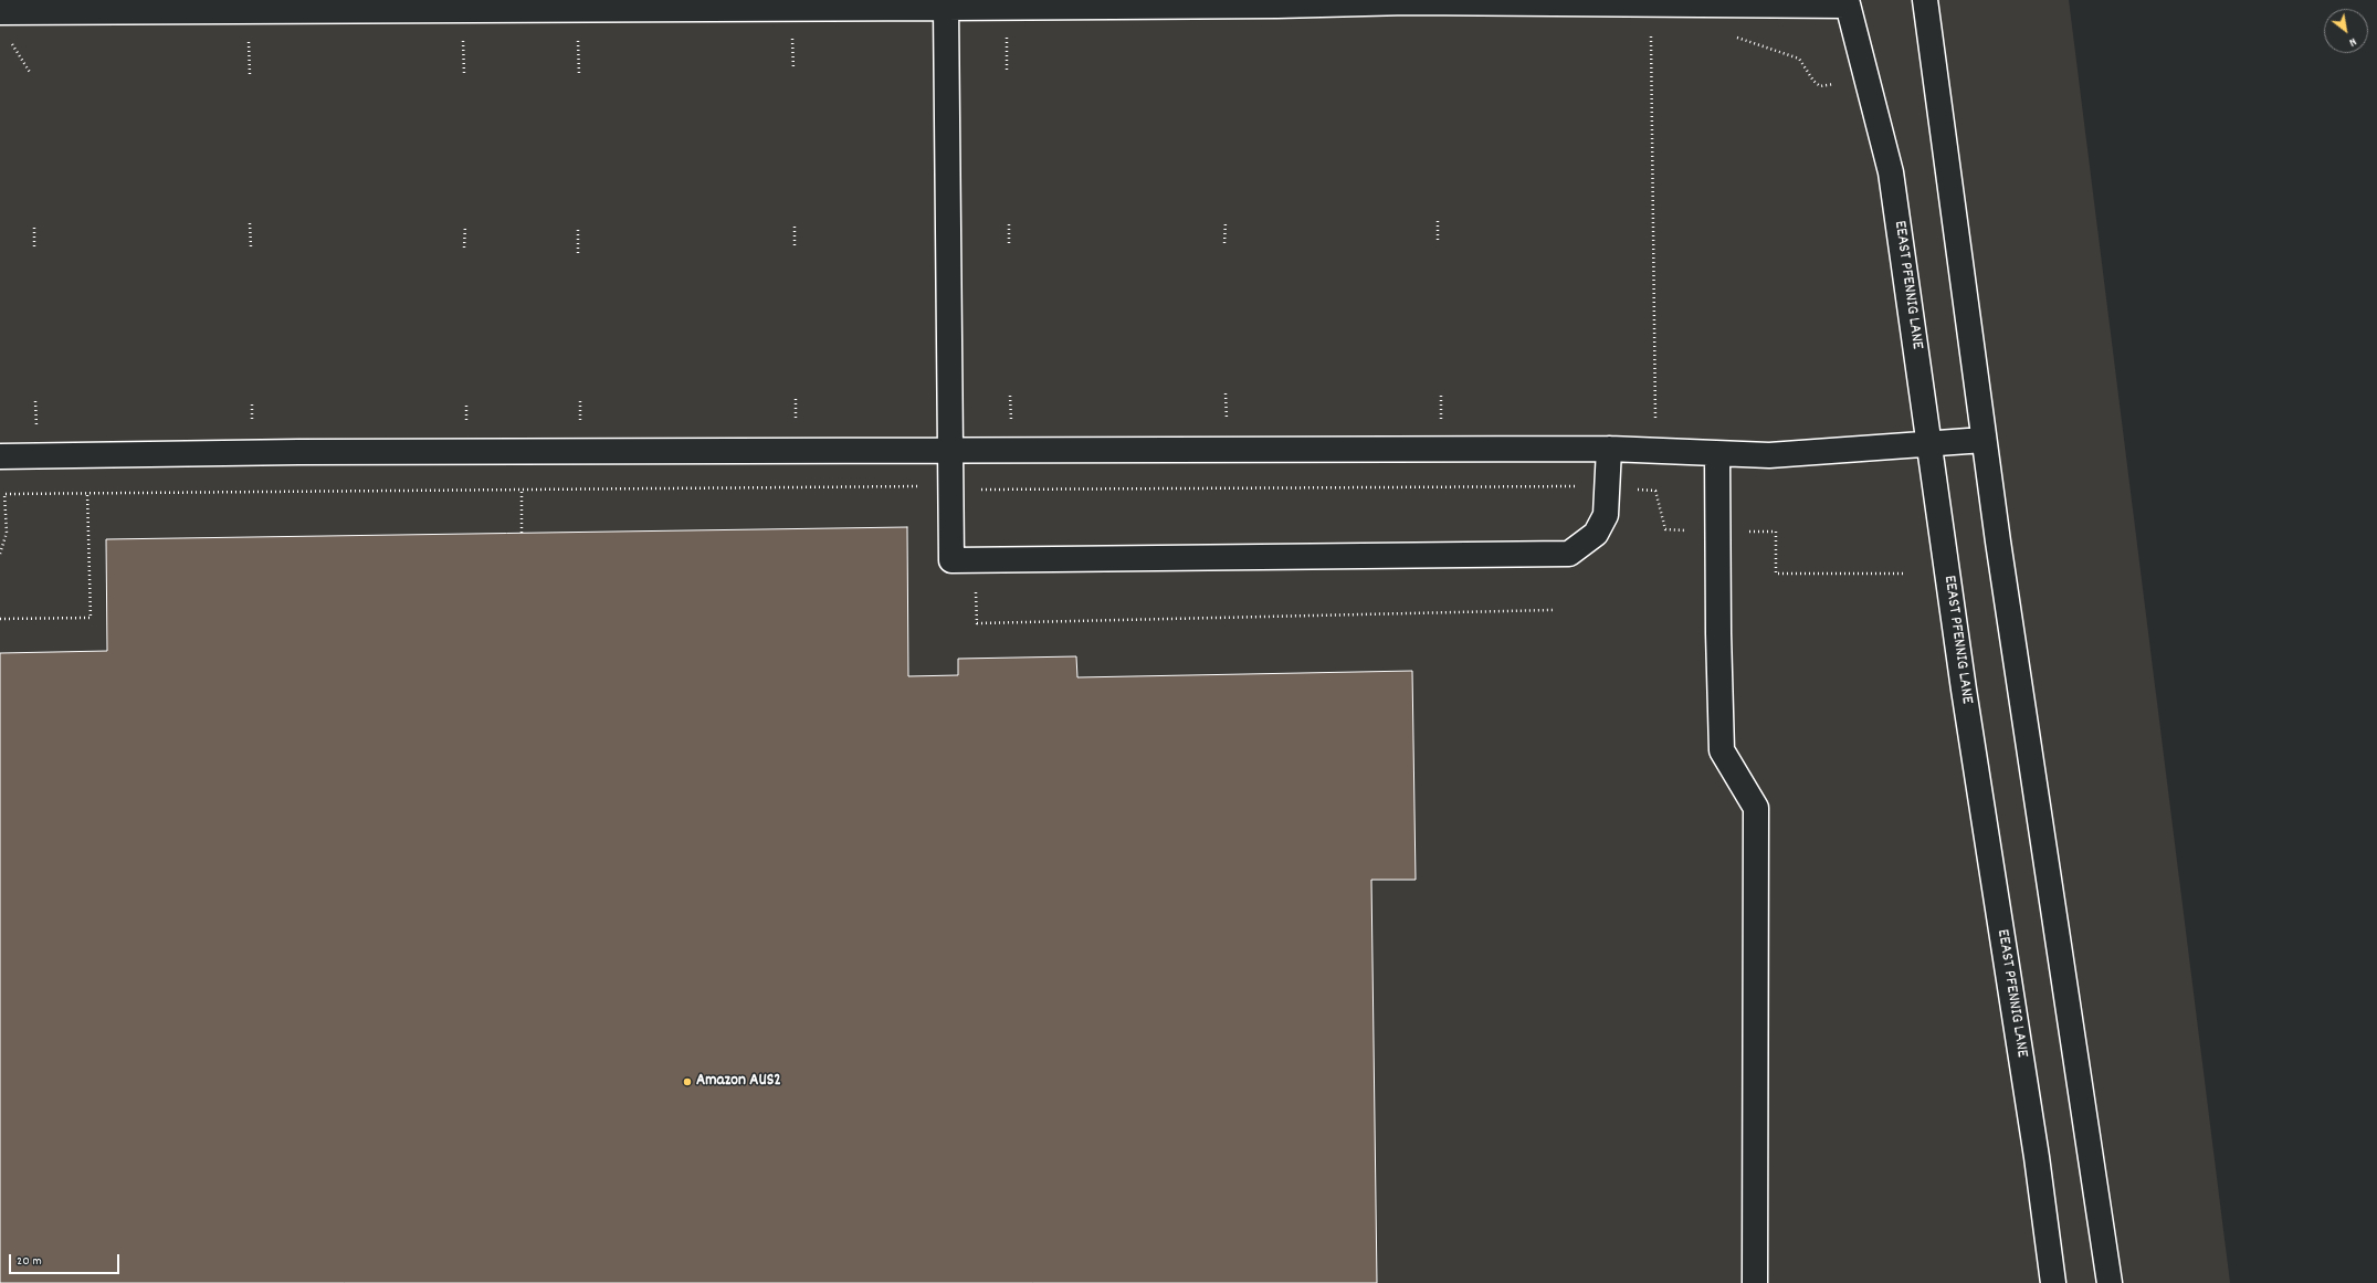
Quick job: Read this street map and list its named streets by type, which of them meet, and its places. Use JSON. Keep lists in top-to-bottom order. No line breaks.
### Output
{"streets":{"lane":["EEAST PFENNIG LANE"]},"places":["Amazon AUS2"],"scale_bar":"20 m","north":"bottom right"}
